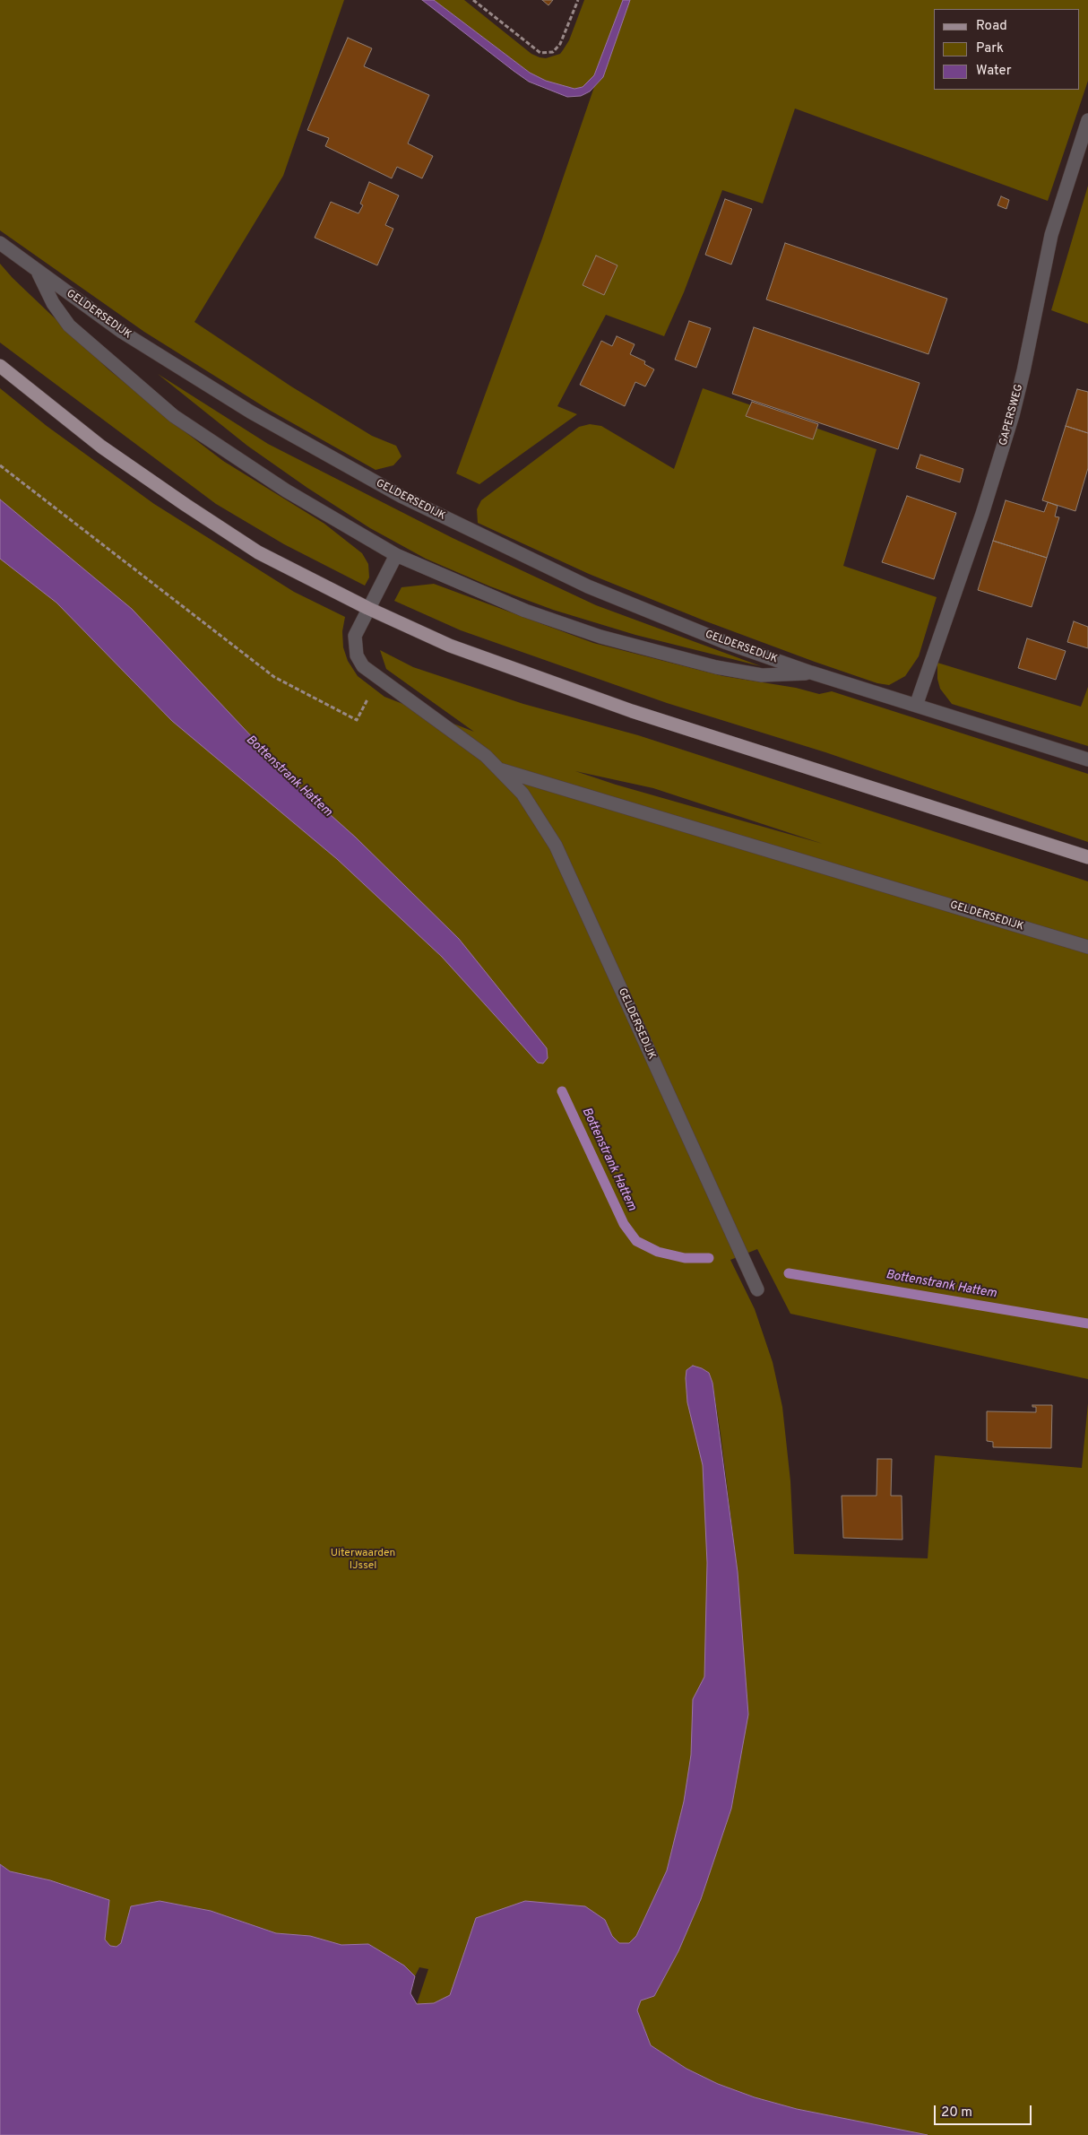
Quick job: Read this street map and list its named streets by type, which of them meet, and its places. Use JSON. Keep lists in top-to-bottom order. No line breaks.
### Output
{"streets":{"street":["GELDERSEDIJK","GAPERSWEG"]},"crossings":[["GELDERSEDIJK","GAPERSWEG"]],"water":["Bottenstrank Hattem"],"parks":["Uiterwaarden IJssel"],"legend":["Road","Park","Water"],"scale_bar":"20 m"}
